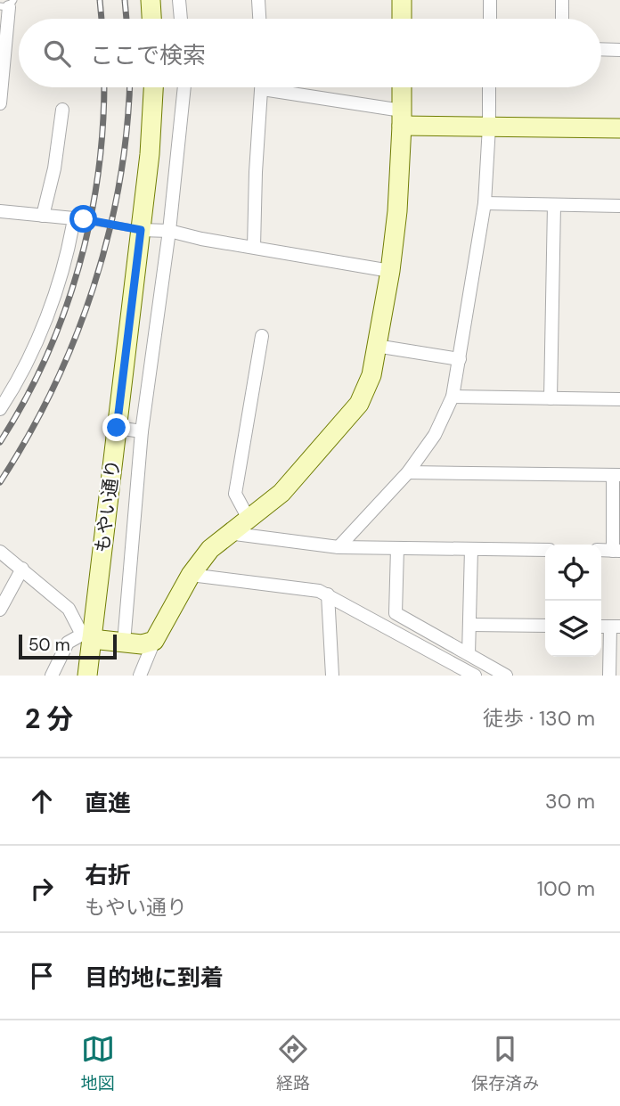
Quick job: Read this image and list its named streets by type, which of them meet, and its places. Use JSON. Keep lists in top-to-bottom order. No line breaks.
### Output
{"streets":{"street":["もやい通り"]},"scale_bar":"50 m","page":{"search":"ここで検索","scale":"50 m","heading":["2 分","徒歩 · 130 m"],"list":[["直進","30 m"],["右折","もやい通り","100 m"],"目的地に到着"],"nav":["地図","経路","保存済み"]}}
